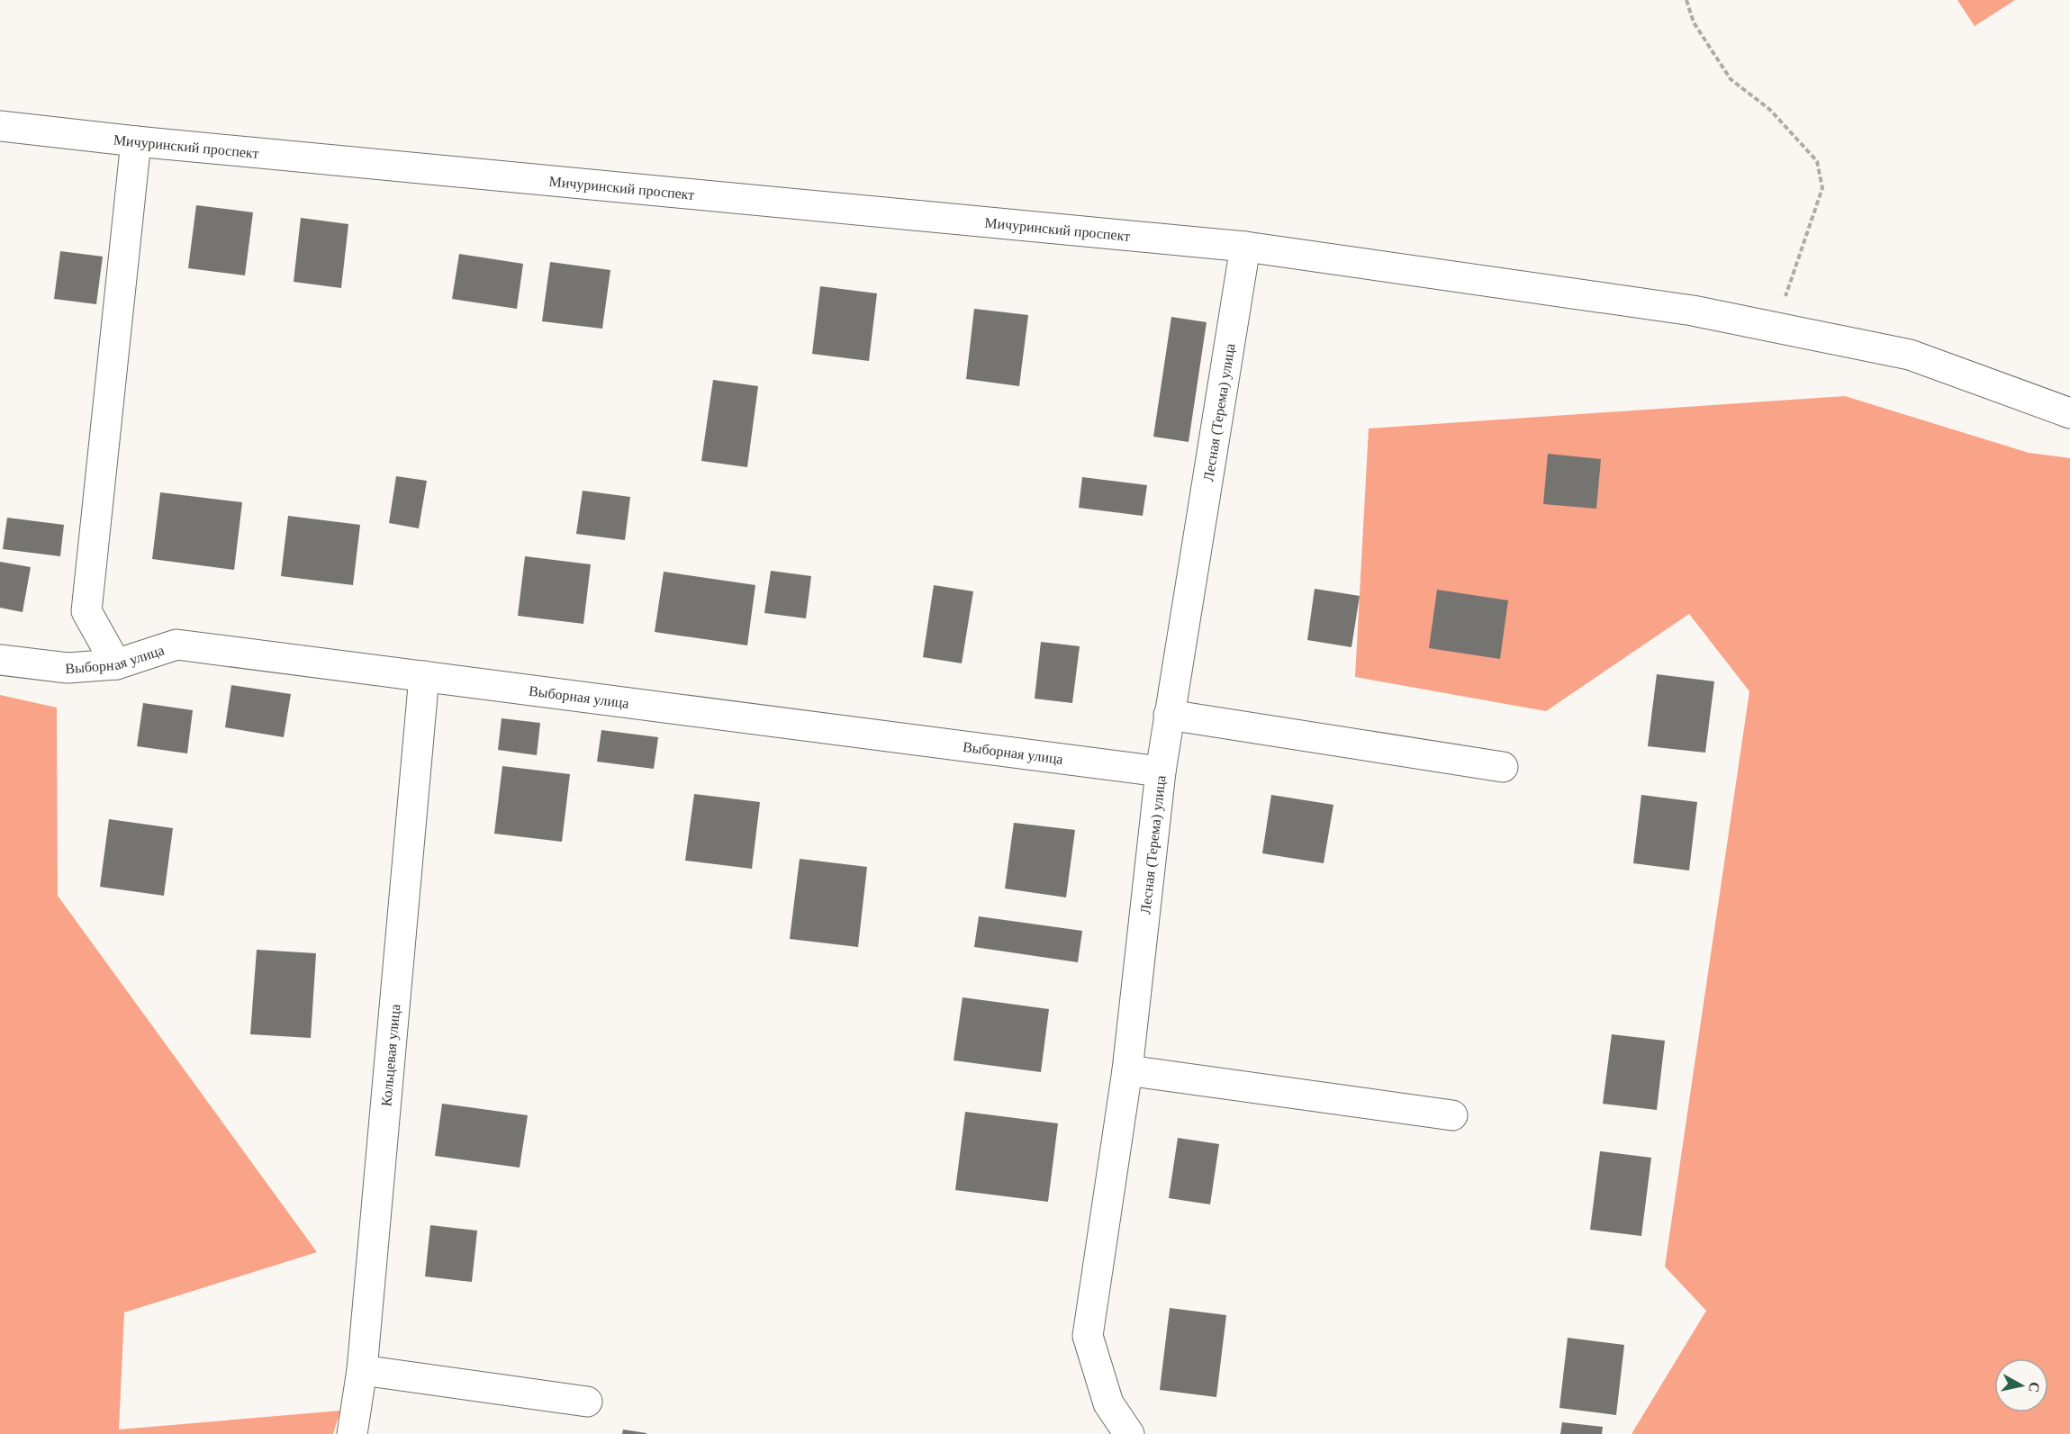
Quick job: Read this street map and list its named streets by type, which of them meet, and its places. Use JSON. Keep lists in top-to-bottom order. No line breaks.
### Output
{"streets":{"street":["Мичуринский проспект","Лесная (Терема) улица","Выборная улица","Кольцевая улица"]},"crossings":[["Мичуринский проспект","Лесная (Терема) улица"],["Лесная (Терема) улица","Выборная улица"],["Выборная улица","Кольцевая улица"]],"north":"right"}
